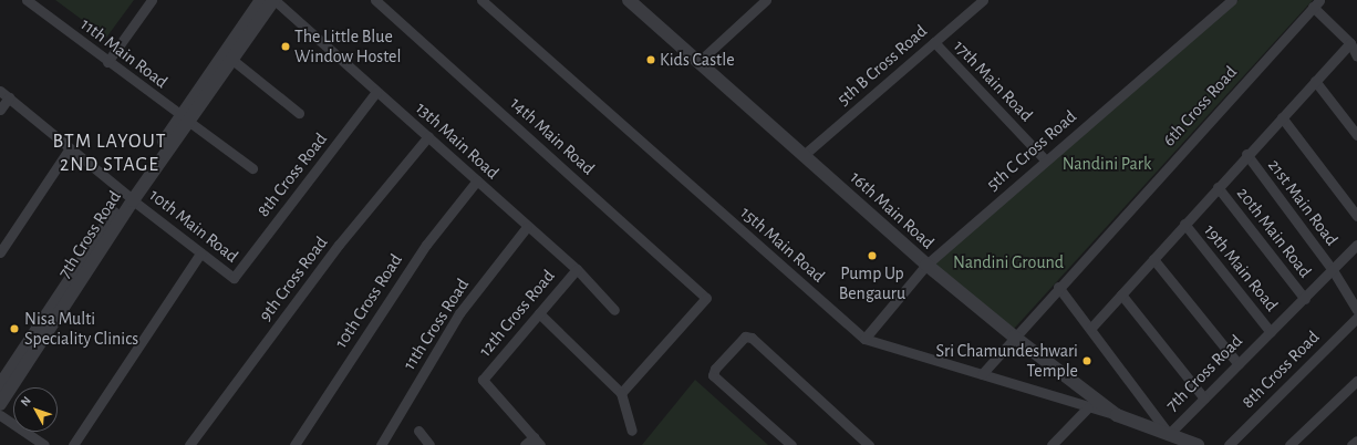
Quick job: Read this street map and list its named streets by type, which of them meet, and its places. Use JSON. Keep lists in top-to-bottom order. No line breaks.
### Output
{"streets":{"street":["11th Main Road","5th B Cross Road","17th Main Road","6th Cross Road","14th Main Road","13th Main Road","5th C Cross Road","8th Cross Road","21st Main Road","16th Main Road","10th Main Road","20th Main Road","7th Cross Road","15th Main Road","19th Main Road","9th Cross Road","10th Cross Road","12th Cross Road","11th Cross Road"]},"crossings":[["11th Main Road","7th Cross Road"],["5th B Cross Road","17th Main Road"],["5th B Cross Road","16th Main Road"],["17th Main Road","5th C Cross Road"],["6th Cross Road","16th Main Road"],["6th Cross Road","7th Cross Road"],["6th Cross Road","15th Main Road"],["13th Main Road","8th Cross Road"],["13th Main Road","7th Cross Road"],["13th Main Road","9th Cross Road"],["13th Main Road","10th Cross Road"],["13th Main Road","12th Cross Road"],["13th Main Road","11th Cross Road"],["5th C Cross Road","16th Main Road"],["5th C Cross Road","15th Main Road"],["8th Cross Road","10th Main Road"],["21st Main Road","7th Cross Road"],["16th Main Road","7th Cross Road"],["16th Main Road","15th Main Road"],["10th Main Road","7th Cross Road"],["20th Main Road","7th Cross Road"],["7th Cross Road","19th Main Road"]],"districts":["BTM LAYOUT 2ND STAGE"],"parks":["Nandini Park","Nandini Ground"],"places":["The Little Blue Window Hostel","Kids Castle","Pump Up Bengauru","Nisa Multi Speciality Clinics","Sri Chamundeshwari Temple"],"north":"top left"}
